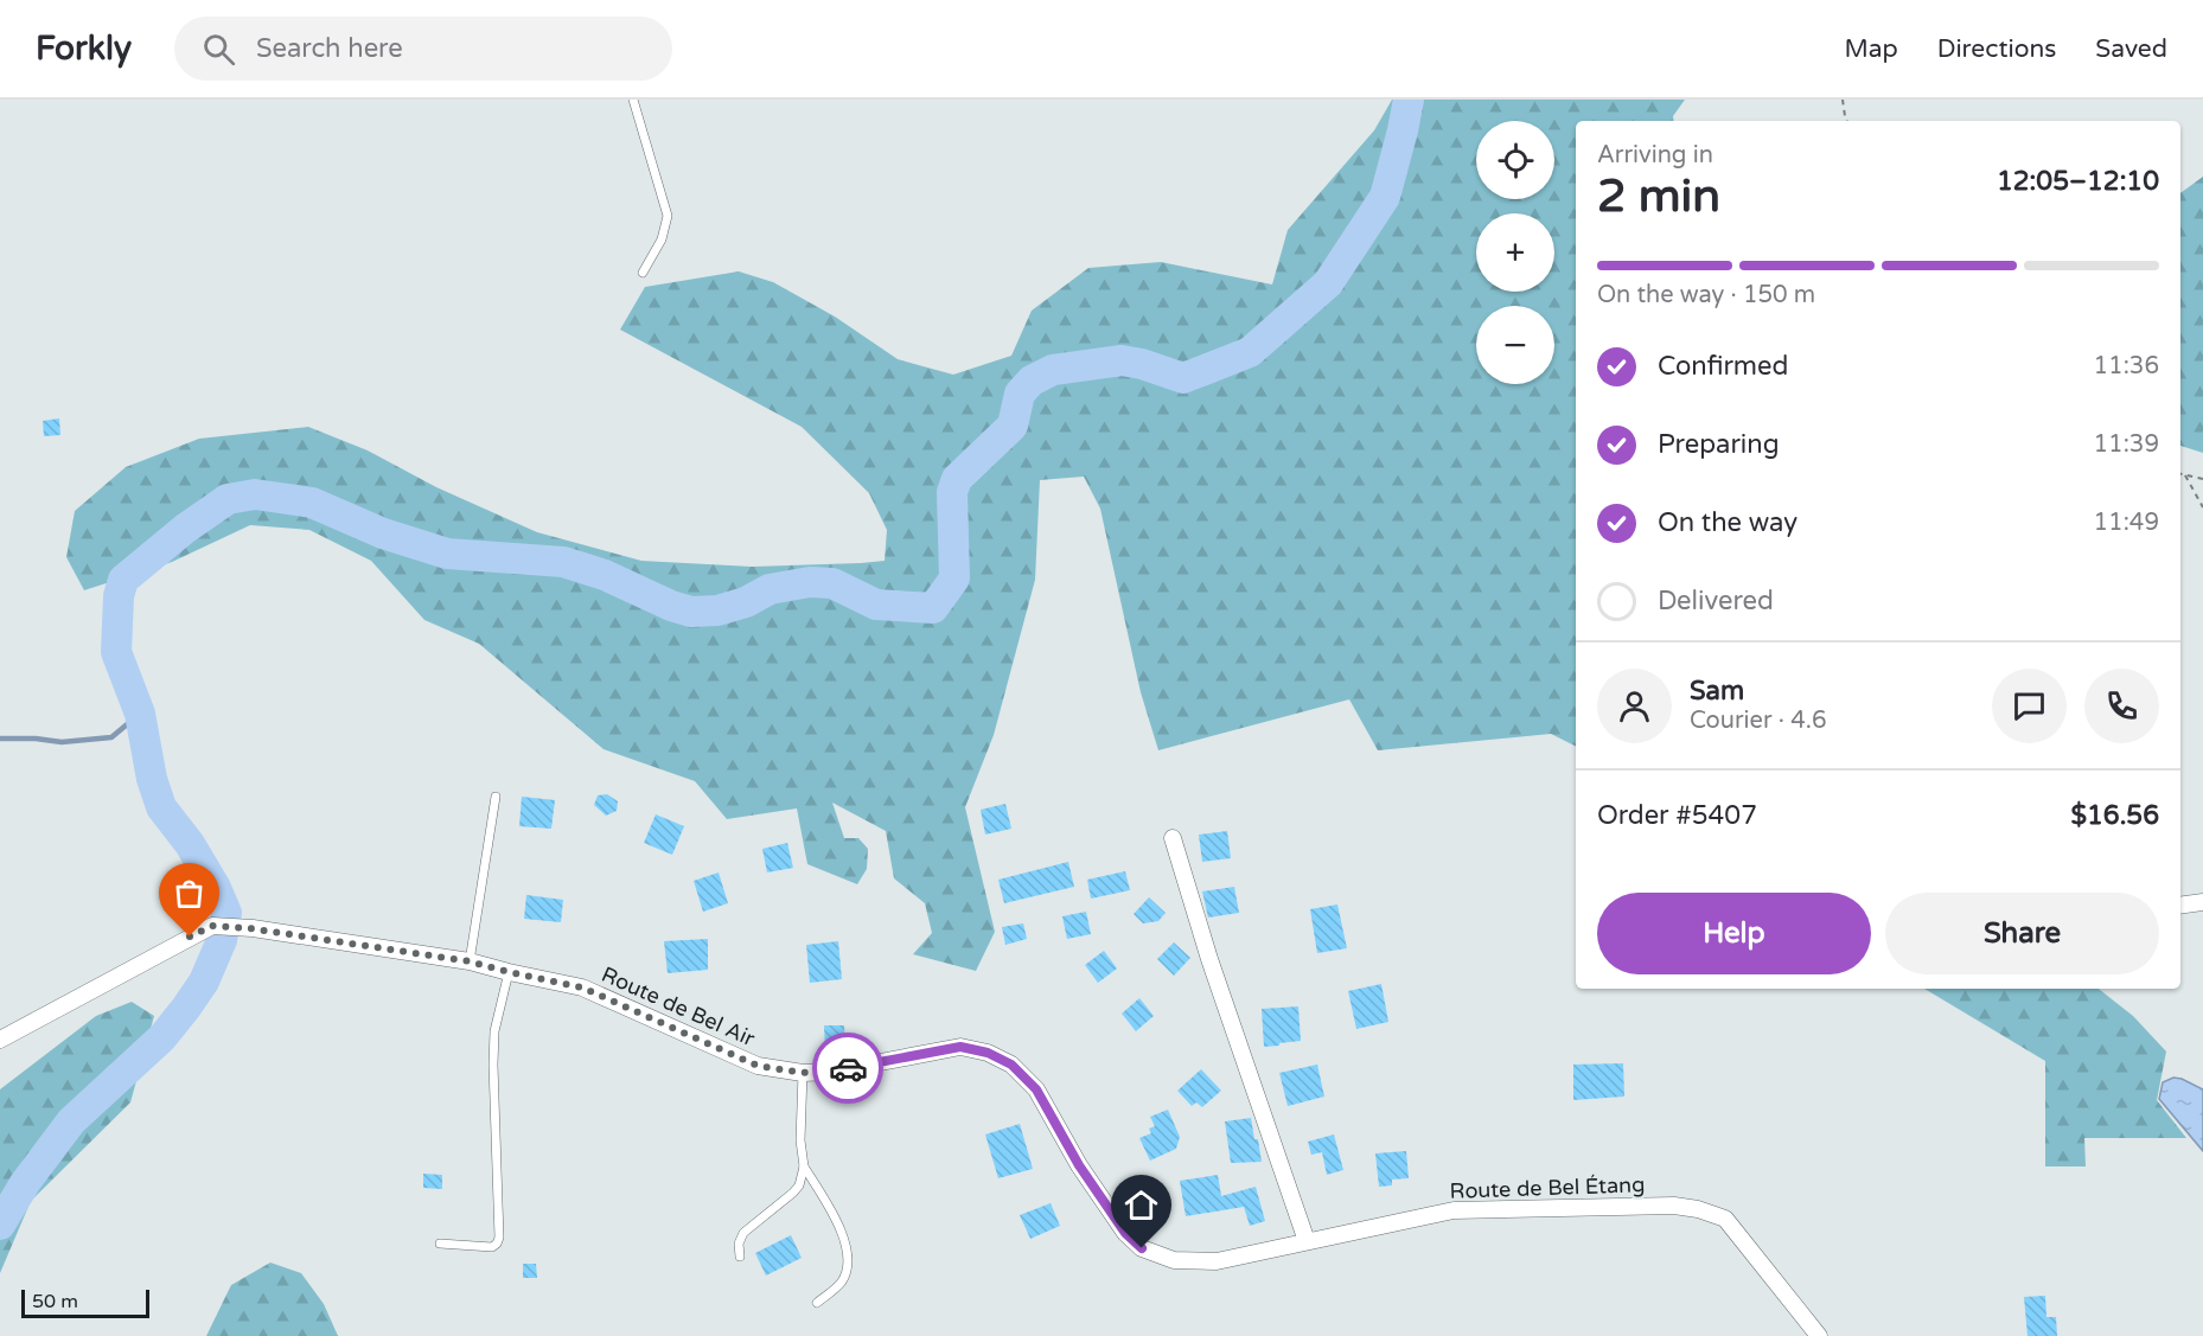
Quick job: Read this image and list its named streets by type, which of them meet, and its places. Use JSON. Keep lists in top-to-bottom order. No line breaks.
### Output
{"streets":{"street":["Route de Bel Air","Route de Bel Étang"]},"crossings":[["Route de Bel Air","Route de Bel Étang"]],"scale_bar":"50 m","page":{"header":"Forkly","search":"Search here","nav":["Map","Directions","Saved"],"map_buttons":["+","−"],"heading":["2 min","Arriving in","12:05–12:10"],"panel":["Sam","Courier · 4.6","Order #5407","$16.56"],"bar":"On the way · 150 m","list":[["Confirmed","11:36"],["Preparing","11:39"],["On the way","11:49"],"Delivered"],"buttons":["Help","Share"],"scale":"50 m"}}
